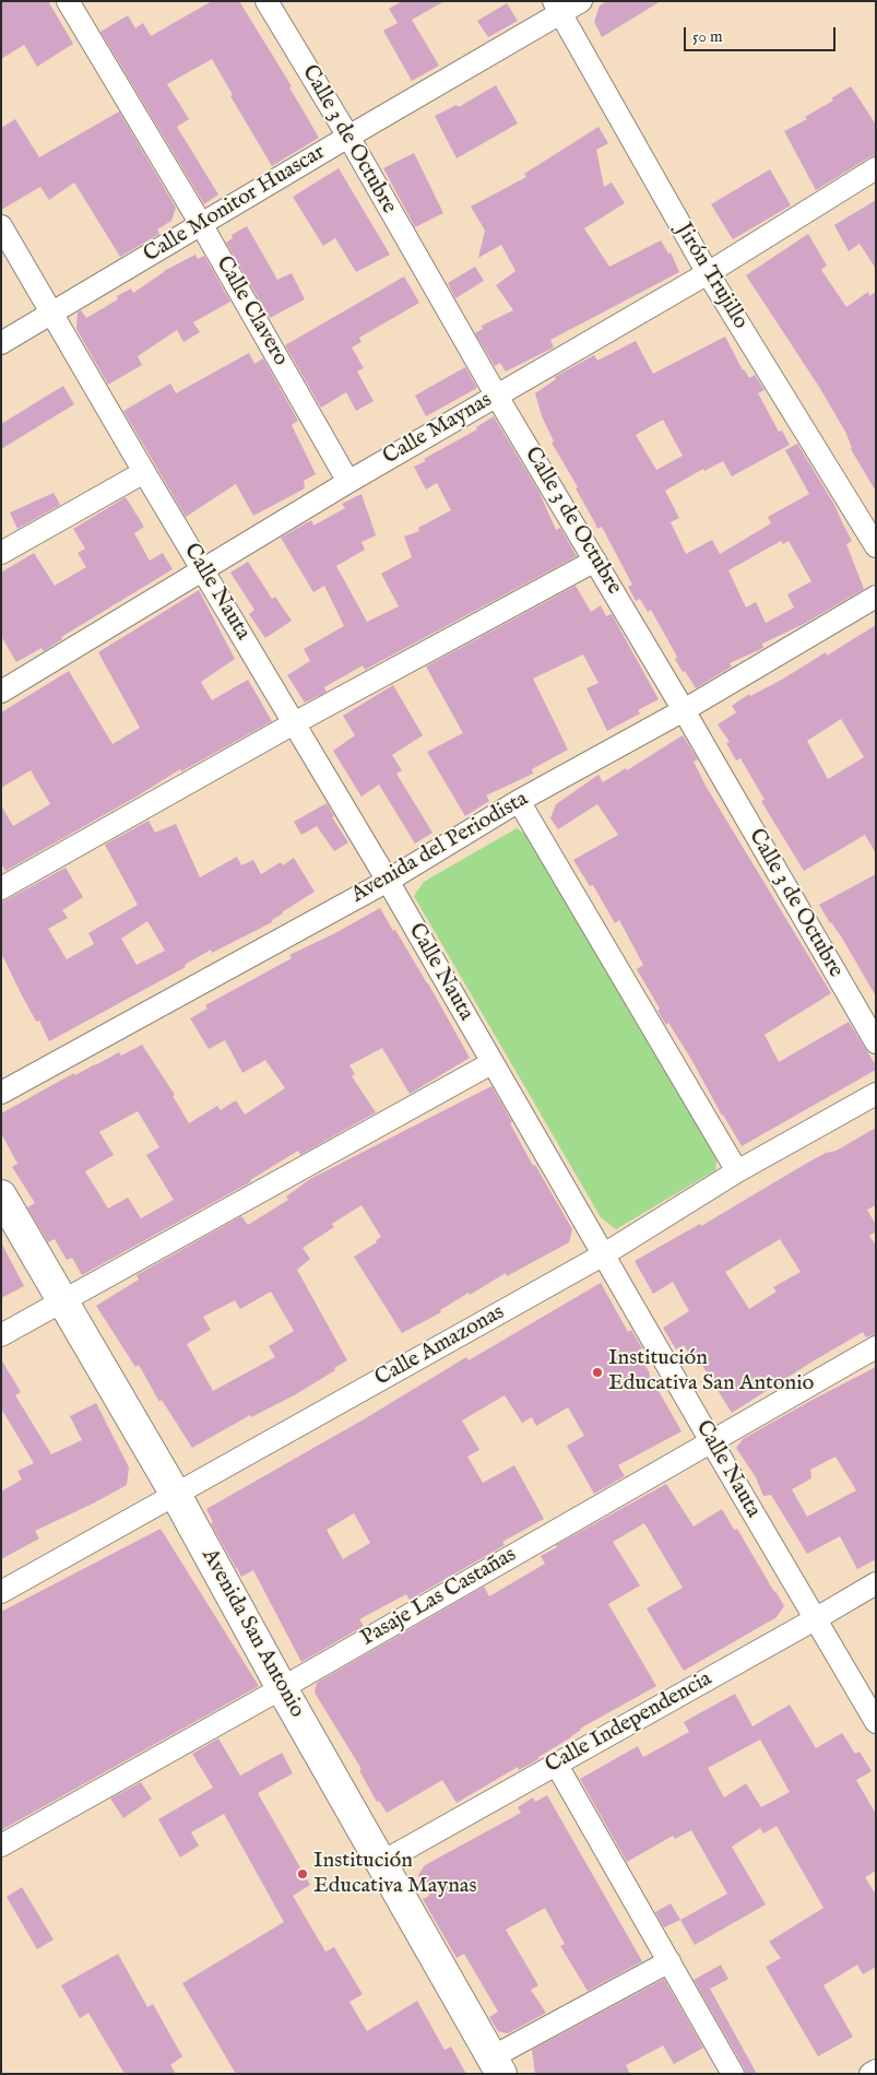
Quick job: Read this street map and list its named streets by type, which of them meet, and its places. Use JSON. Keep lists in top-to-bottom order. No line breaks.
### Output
{"streets":{"main road":["Avenida San Antonio"],"street":["Calle 3 de Octubre","Calle Monitor Huascar","Jirón Trujillo","Calle Clavero","Calle Maynas","Calle Nauta","Avenida del Periodista","Calle Amazonas","Pasaje Las Castañas","Calle Independencia"]},"crossings":[["Calle 3 de Octubre","Calle Monitor Huascar"],["Calle 3 de Octubre","Calle Maynas"],["Calle 3 de Octubre","Avenida del Periodista"],["Calle Monitor Huascar","Jirón Trujillo"],["Calle Monitor Huascar","Calle Clavero"],["Calle Monitor Huascar","Calle Nauta"],["Jirón Trujillo","Calle Maynas"],["Calle Clavero","Calle Maynas"],["Calle Maynas","Calle Nauta"],["Calle Nauta","Avenida del Periodista"],["Calle Nauta","Calle Amazonas"],["Calle Nauta","Pasaje Las Castañas"],["Calle Nauta","Calle Independencia"],["Calle Amazonas","Avenida San Antonio"],["Pasaje Las Castañas","Avenida San Antonio"],["Avenida San Antonio","Calle Independencia"]],"places":["Institución Educativa San Antonio","Institución Educativa Maynas"],"scale_bar":"50 m"}
